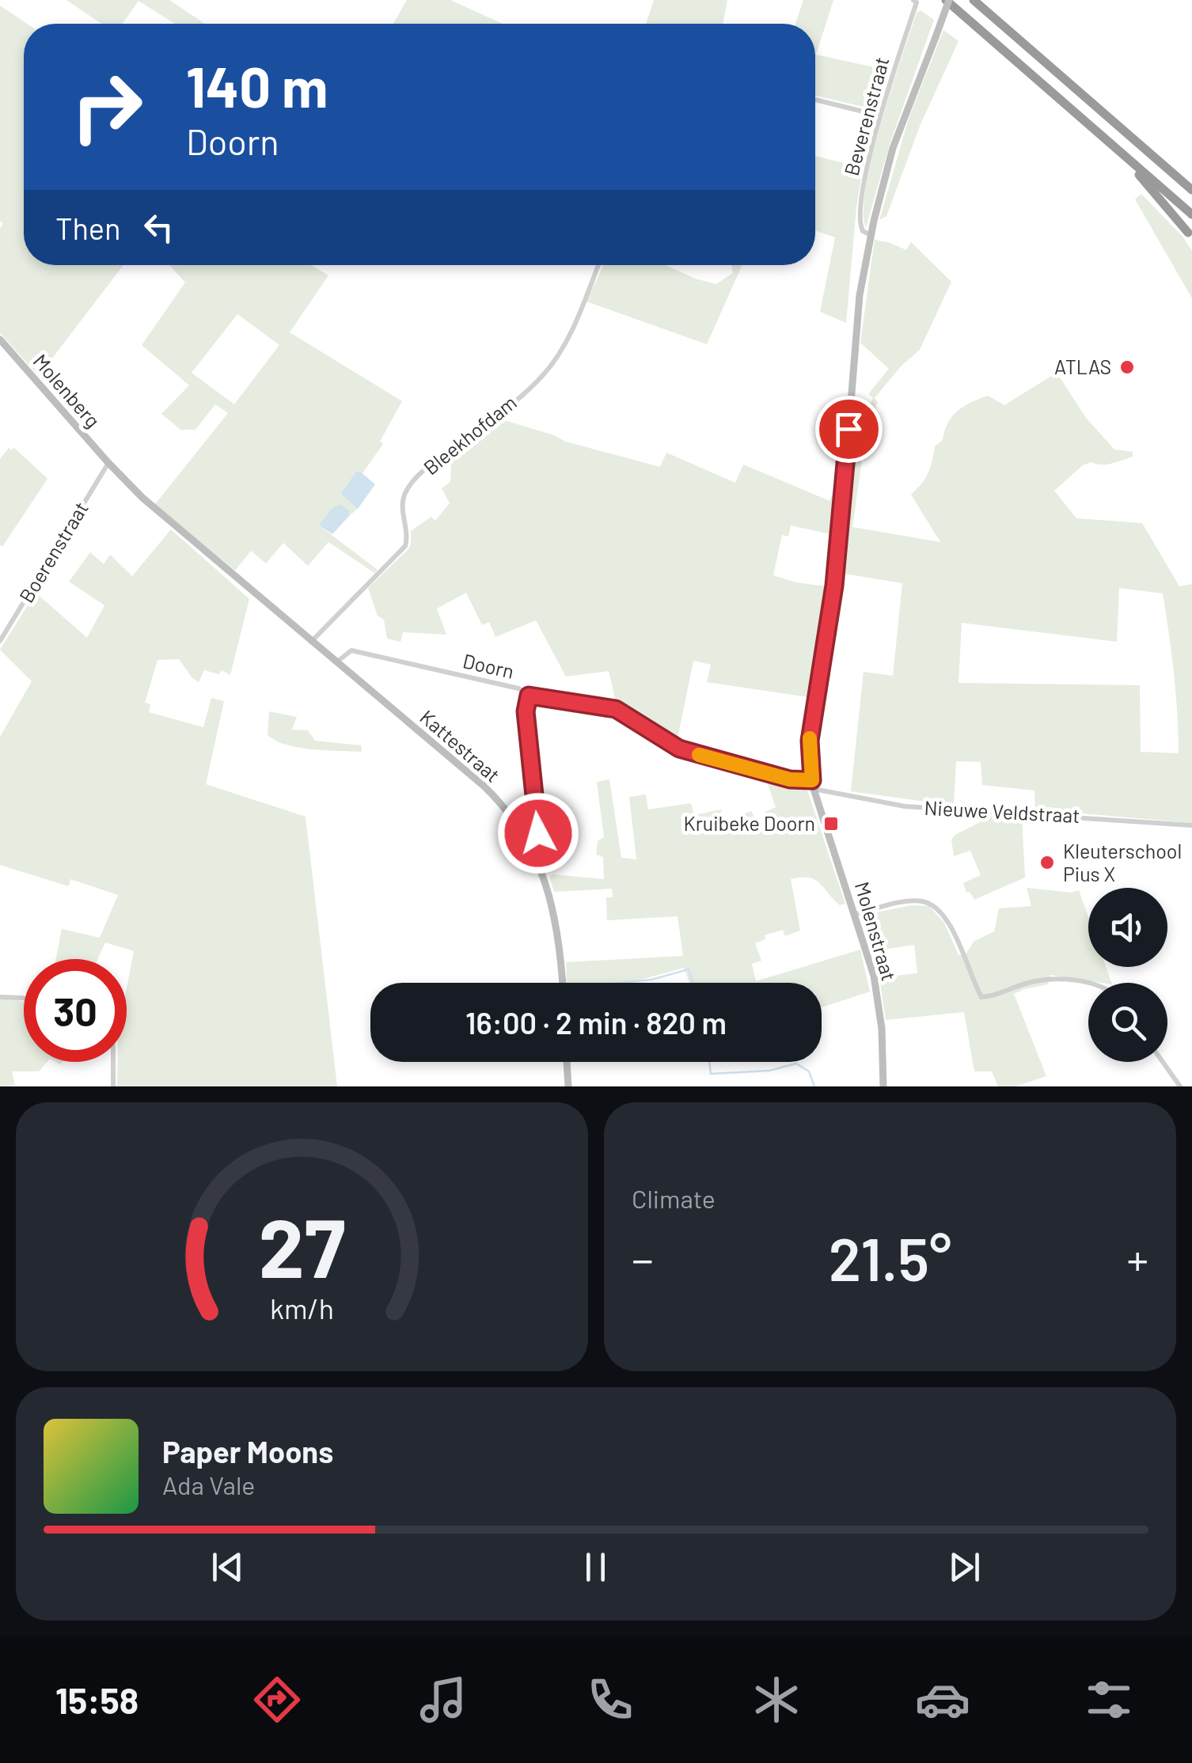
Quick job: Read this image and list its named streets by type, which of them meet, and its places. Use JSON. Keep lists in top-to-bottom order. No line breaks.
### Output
{"streets":{"street":["Beverenstraat","Molenberg","Bleekhofdam","Boerenstraat","Doorn","Kattestraat","Nieuwe Veldstraat","Molenstraat"]},"crossings":[["Beverenstraat","Doorn"],["Beverenstraat","Nieuwe Veldstraat"],["Beverenstraat","Molenstraat"],["Molenberg","Boerenstraat"],["Bleekhofdam","Kattestraat"],["Doorn","Kattestraat"],["Doorn","Nieuwe Veldstraat"],["Doorn","Molenstraat"],["Nieuwe Veldstraat","Molenstraat"]],"places":{"other":["ATLAS","Kleuterschool Pius X"],"transit":["Kruibeke Doorn"]},"page":{"turn":["140 m","Doorn"],"then":"Then","limit":"30","trip":"16:00 · 2 min · 820 m","tile":"Climate","heat":["−","21.5°","+"],"song":["Paper Moons","Ada Vale"],"tabs":"15:58","gauge":["27","km/h"]}}
